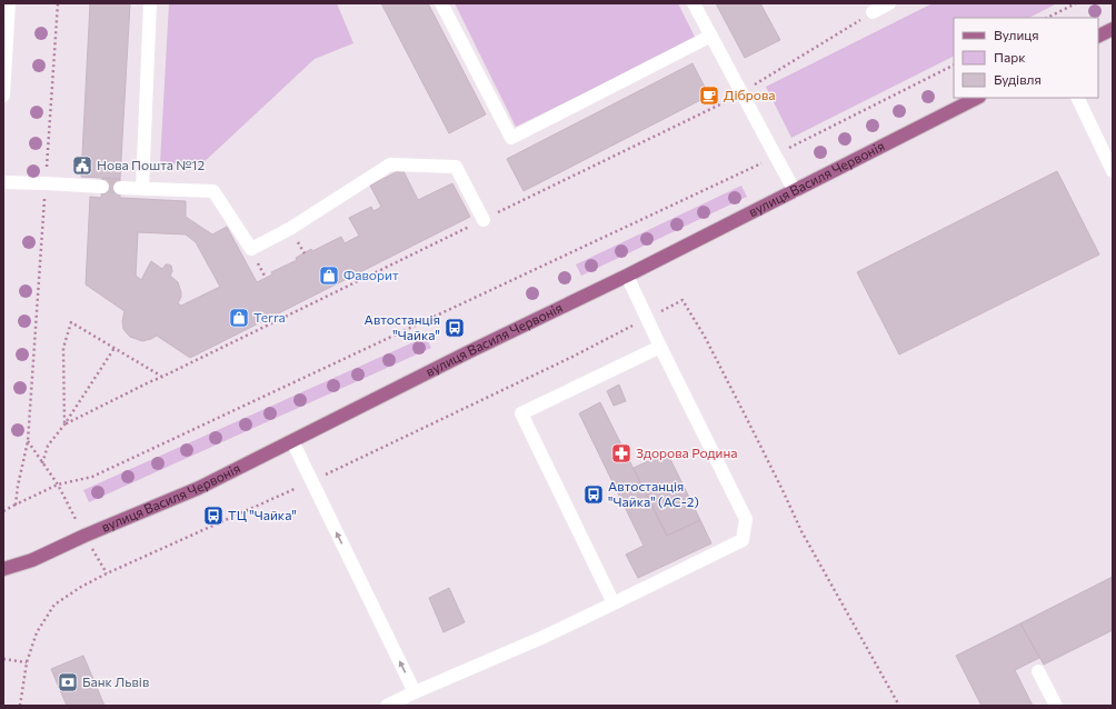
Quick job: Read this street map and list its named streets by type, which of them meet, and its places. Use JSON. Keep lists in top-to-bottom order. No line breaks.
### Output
{"streets":{"main road":["вулиця Василя Червонія"]},"places":{"cafe":["Діброва"],"public building":["Нова Пошта №12"],"shop":["Фаворит","Terra"],"bus stop":["Автостанція \"Чайка\"","Автостанція \"Чайка\" (АС-2)","ТЦ \"Чайка\""],"pharmacy":["Здорова Родина"],"bank":["Банк Львів"]},"legend":["Вулиця","Парк","Будівля"]}
